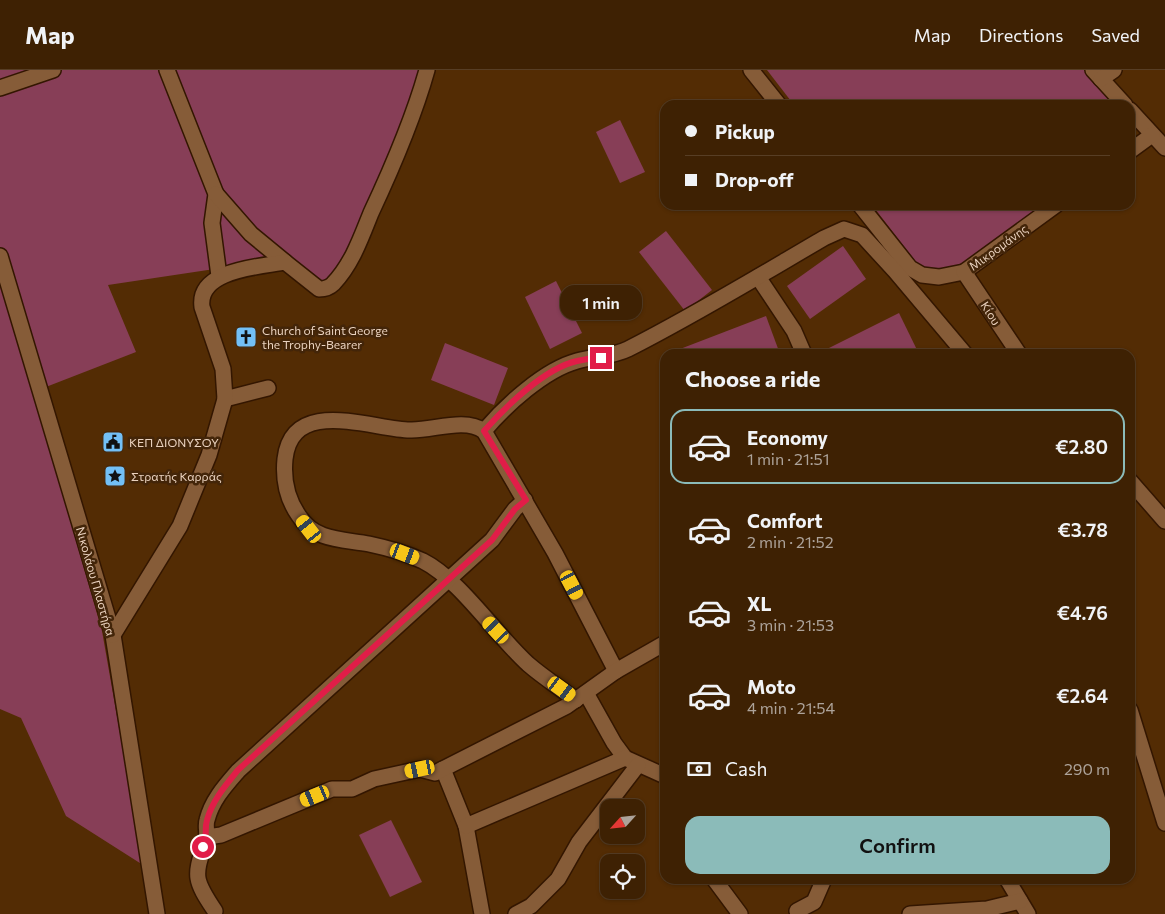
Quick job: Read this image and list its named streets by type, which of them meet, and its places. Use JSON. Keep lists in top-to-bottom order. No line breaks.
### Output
{"streets":{"street":["Μικρομάνης","Κίου","Νικολάου Πλαστήρα"]},"crossings":[["Μικρομάνης","Κίου"]],"places":{"church":["Church of Saint George the Trophy-Bearer"],"public building":["ΚΕΠ ΔΙΟΝΥΣΟΥ"],"place":["Στρατής Καρράς"]},"north":"bottom left","page":{"header":"Map","nav":["Map","Directions","Saved"],"banner":["Pickup","Drop-off"],"bubble":"1 min","heading":"Choose a ride","list":[{"name":"Economy","note":"1 min · 21:51","value":"€2.80"},{"name":"Comfort","note":"2 min · 21:52","value":"€3.78"},{"name":"XL","note":"3 min · 21:53","value":"€4.76"},{"name":"Moto","note":"4 min · 21:54","value":"€2.64"}],"pay":["Cash","290 m"],"buttons":"Confirm"}}
